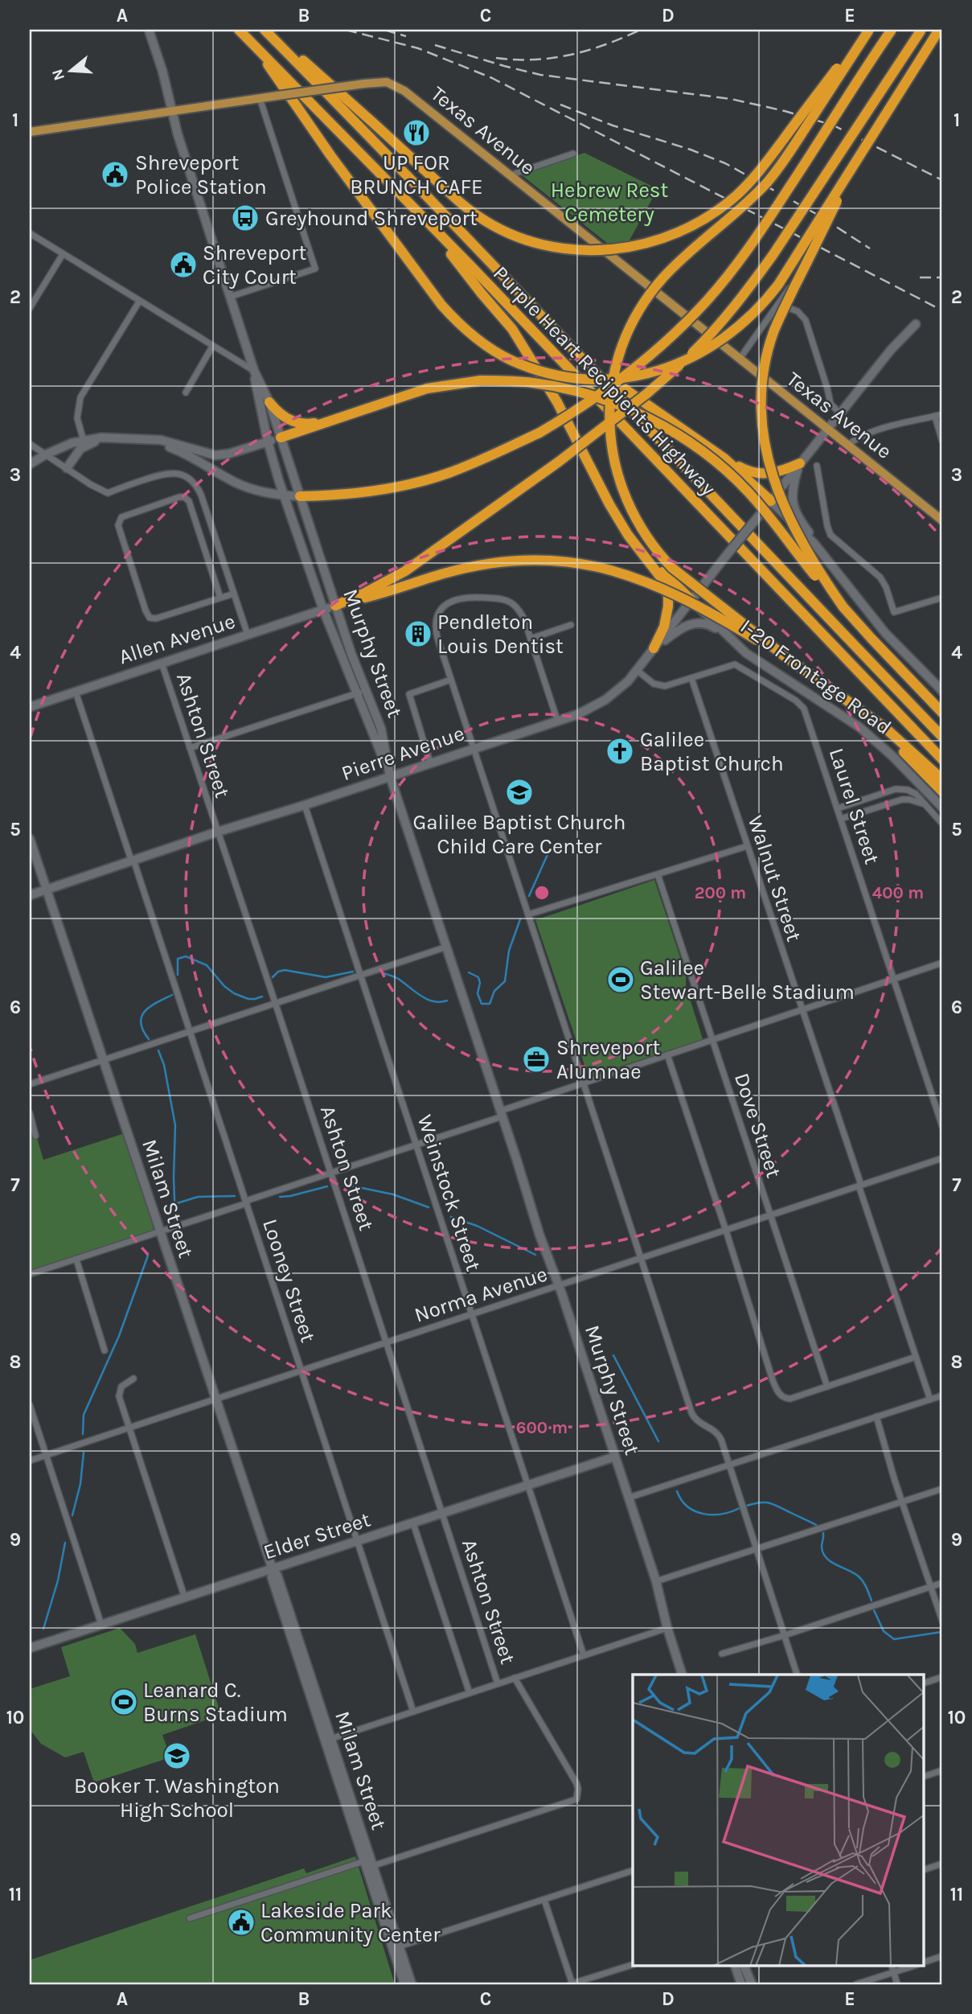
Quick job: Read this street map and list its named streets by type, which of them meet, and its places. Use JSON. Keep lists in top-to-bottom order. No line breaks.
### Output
{"streets":{"highway":["Purple Heart Recipients Highway"],"main road":["Texas Avenue"],"street":["Allen Avenue","Murphy Street","I-20 Frontage Road","Ashton Street","Pierre Avenue","Laurel Street","Walnut Street","Dove Street","Weinstock Street","Milam Street","Looney Street","Norma Avenue","Elder Street"]},"crossings":[["Texas Avenue","Murphy Street"],["Texas Avenue","Pierre Avenue"],["Allen Avenue","Murphy Street"],["Allen Avenue","Ashton Street"],["Allen Avenue","Looney Street"],["Murphy Street","Pierre Avenue"],["Murphy Street","Norma Avenue"],["Murphy Street","Elder Street"],["I-20 Frontage Road","Pierre Avenue"],["Ashton Street","Pierre Avenue"],["Ashton Street","Norma Avenue"],["Ashton Street","Elder Street"],["Pierre Avenue","Laurel Street"],["Pierre Avenue","Weinstock Street"],["Pierre Avenue","Milam Street"],["Pierre Avenue","Looney Street"],["Laurel Street","Walnut Street"],["Walnut Street","Norma Avenue"],["Dove Street","Norma Avenue"],["Weinstock Street","Norma Avenue"],["Weinstock Street","Elder Street"],["Milam Street","Norma Avenue"],["Milam Street","Elder Street"],["Looney Street","Norma Avenue"],["Looney Street","Elder Street"]],"parks":["Hebrew Rest Cemetery"],"places":{"restaurant":["UP FOR BRUNCH CAFE"],"public building":["Shreveport Police Station","Shreveport City Court","Lakeside Park Community Center"],"bus stop":["Greyhound Shreveport"],"building":["Pendleton Louis Dentist"],"church":["Galilee Baptist Church"],"school or university":["Galilee Baptist Church Child Care Center","Booker T. Washington High School"],"sports":["Galilee Stewart-Belle Stadium","Leanard C. Burns Stadium"],"office":["Shreveport Alumnae"]},"north":"left","grid":{"columns":["A","B","C","D","E"],"rows":["1","2","3","4","5","6","7","8","9","10","11"]},"rings":["200 m","400 m","600 m"]}
